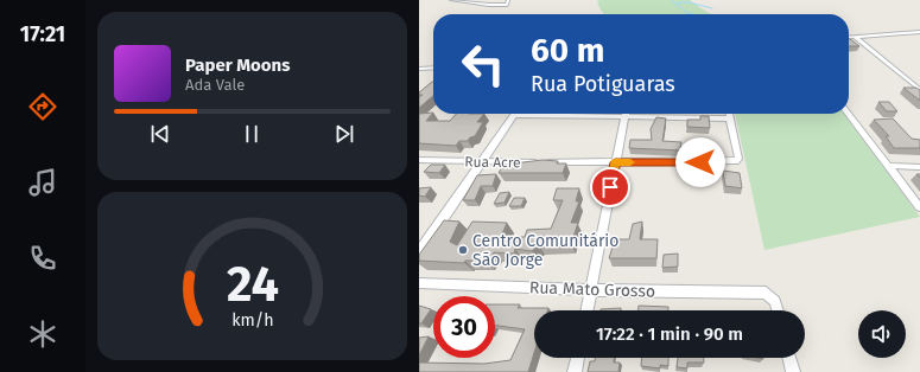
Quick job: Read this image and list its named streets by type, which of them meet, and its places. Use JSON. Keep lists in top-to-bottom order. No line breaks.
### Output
{"streets":{"street":["Rua Acre","Rua Mato Grosso"]},"places":["Centro Comunitário São Jorge"],"page":{"tabs":"17:21","turn":["60 m","Rua Potiguaras"],"song":["Paper Moons","Ada Vale"],"limit":"30","trip":"17:22 · 1 min · 90 m","gauge":["24","km/h"]}}
